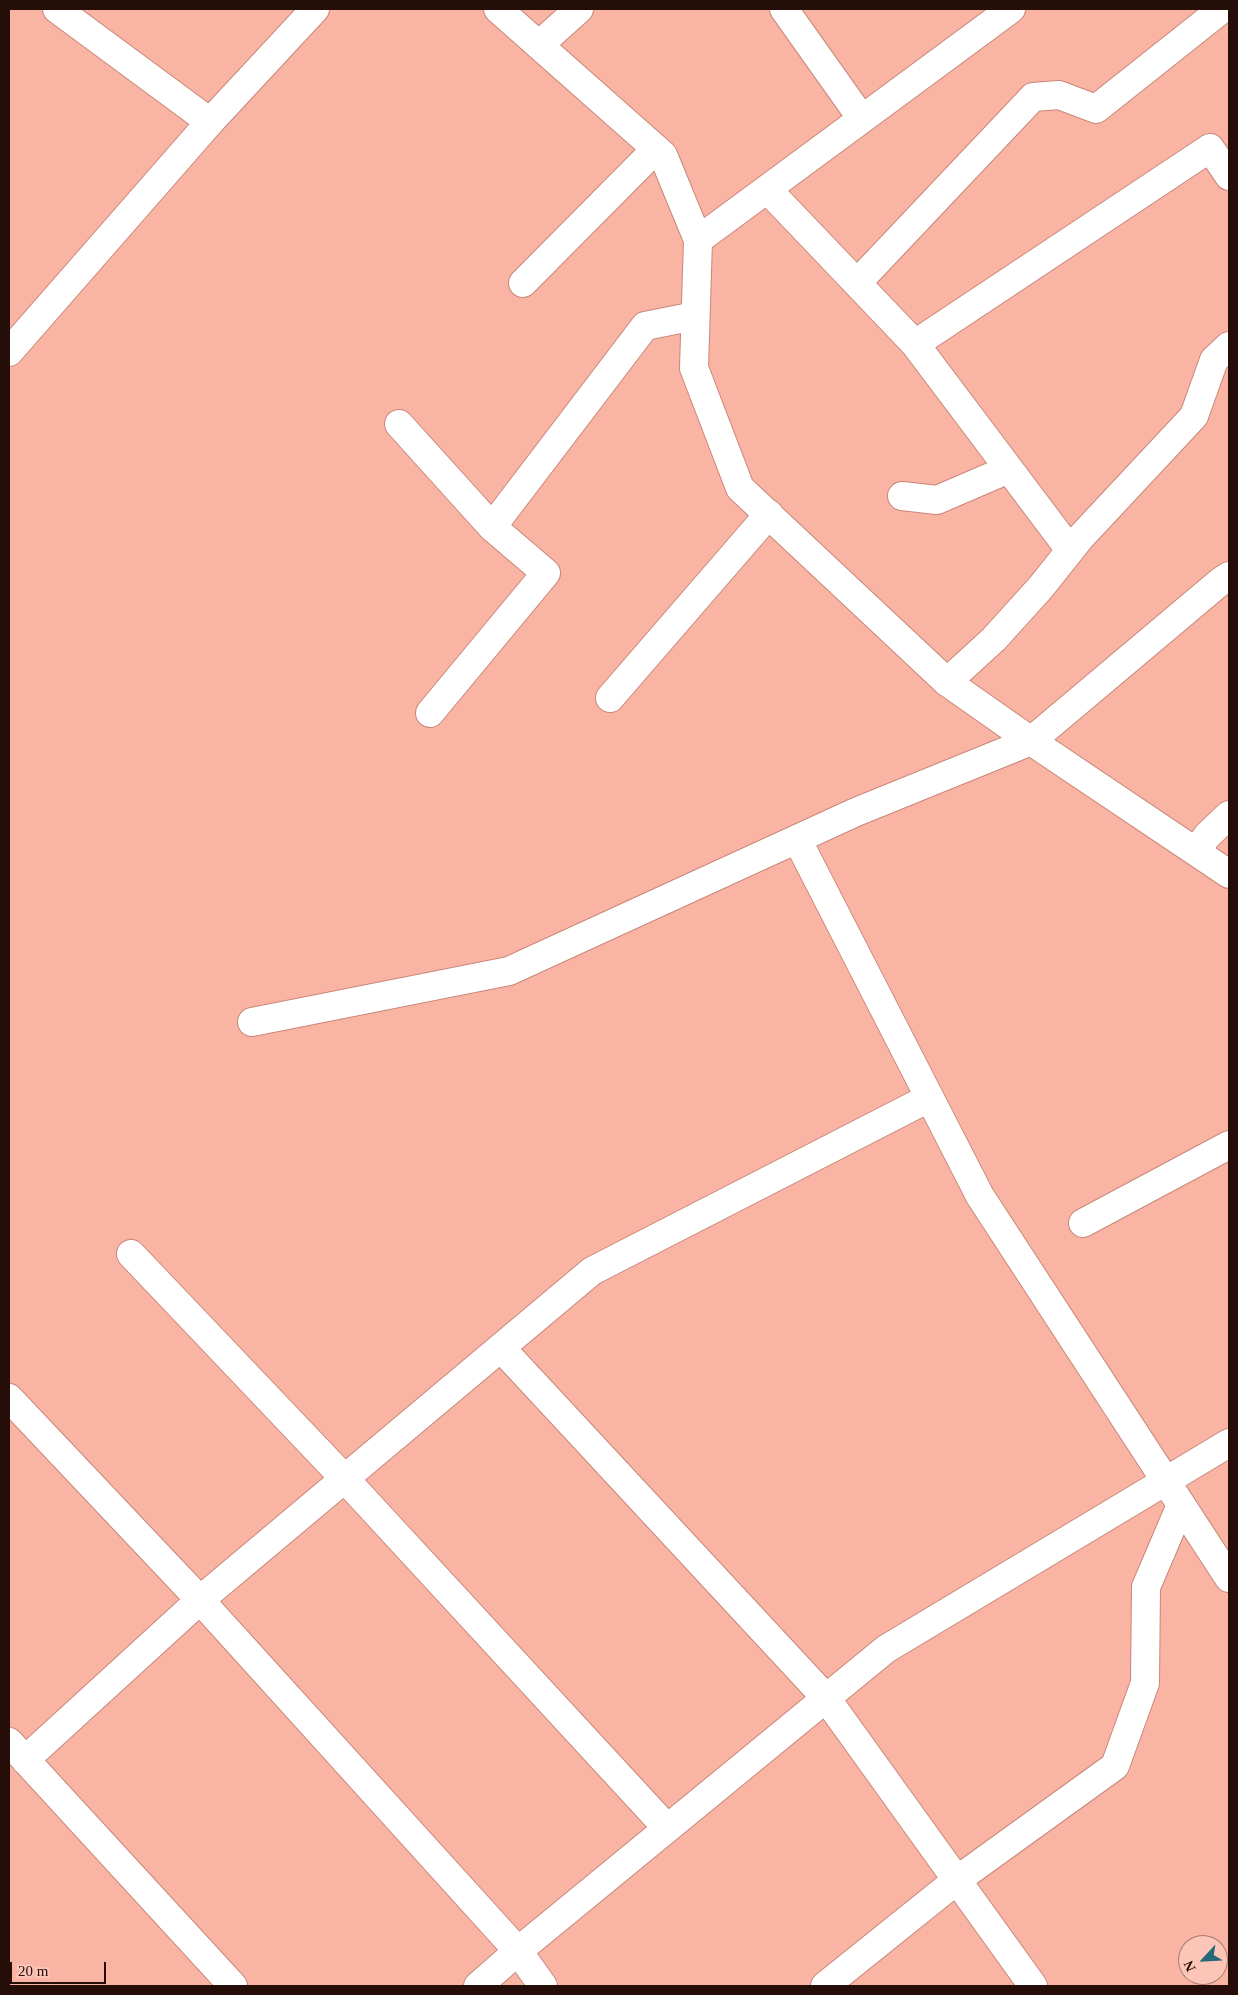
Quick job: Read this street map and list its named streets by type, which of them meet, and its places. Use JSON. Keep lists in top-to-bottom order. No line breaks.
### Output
{"scale_bar":"20 m","north":"bottom left"}
